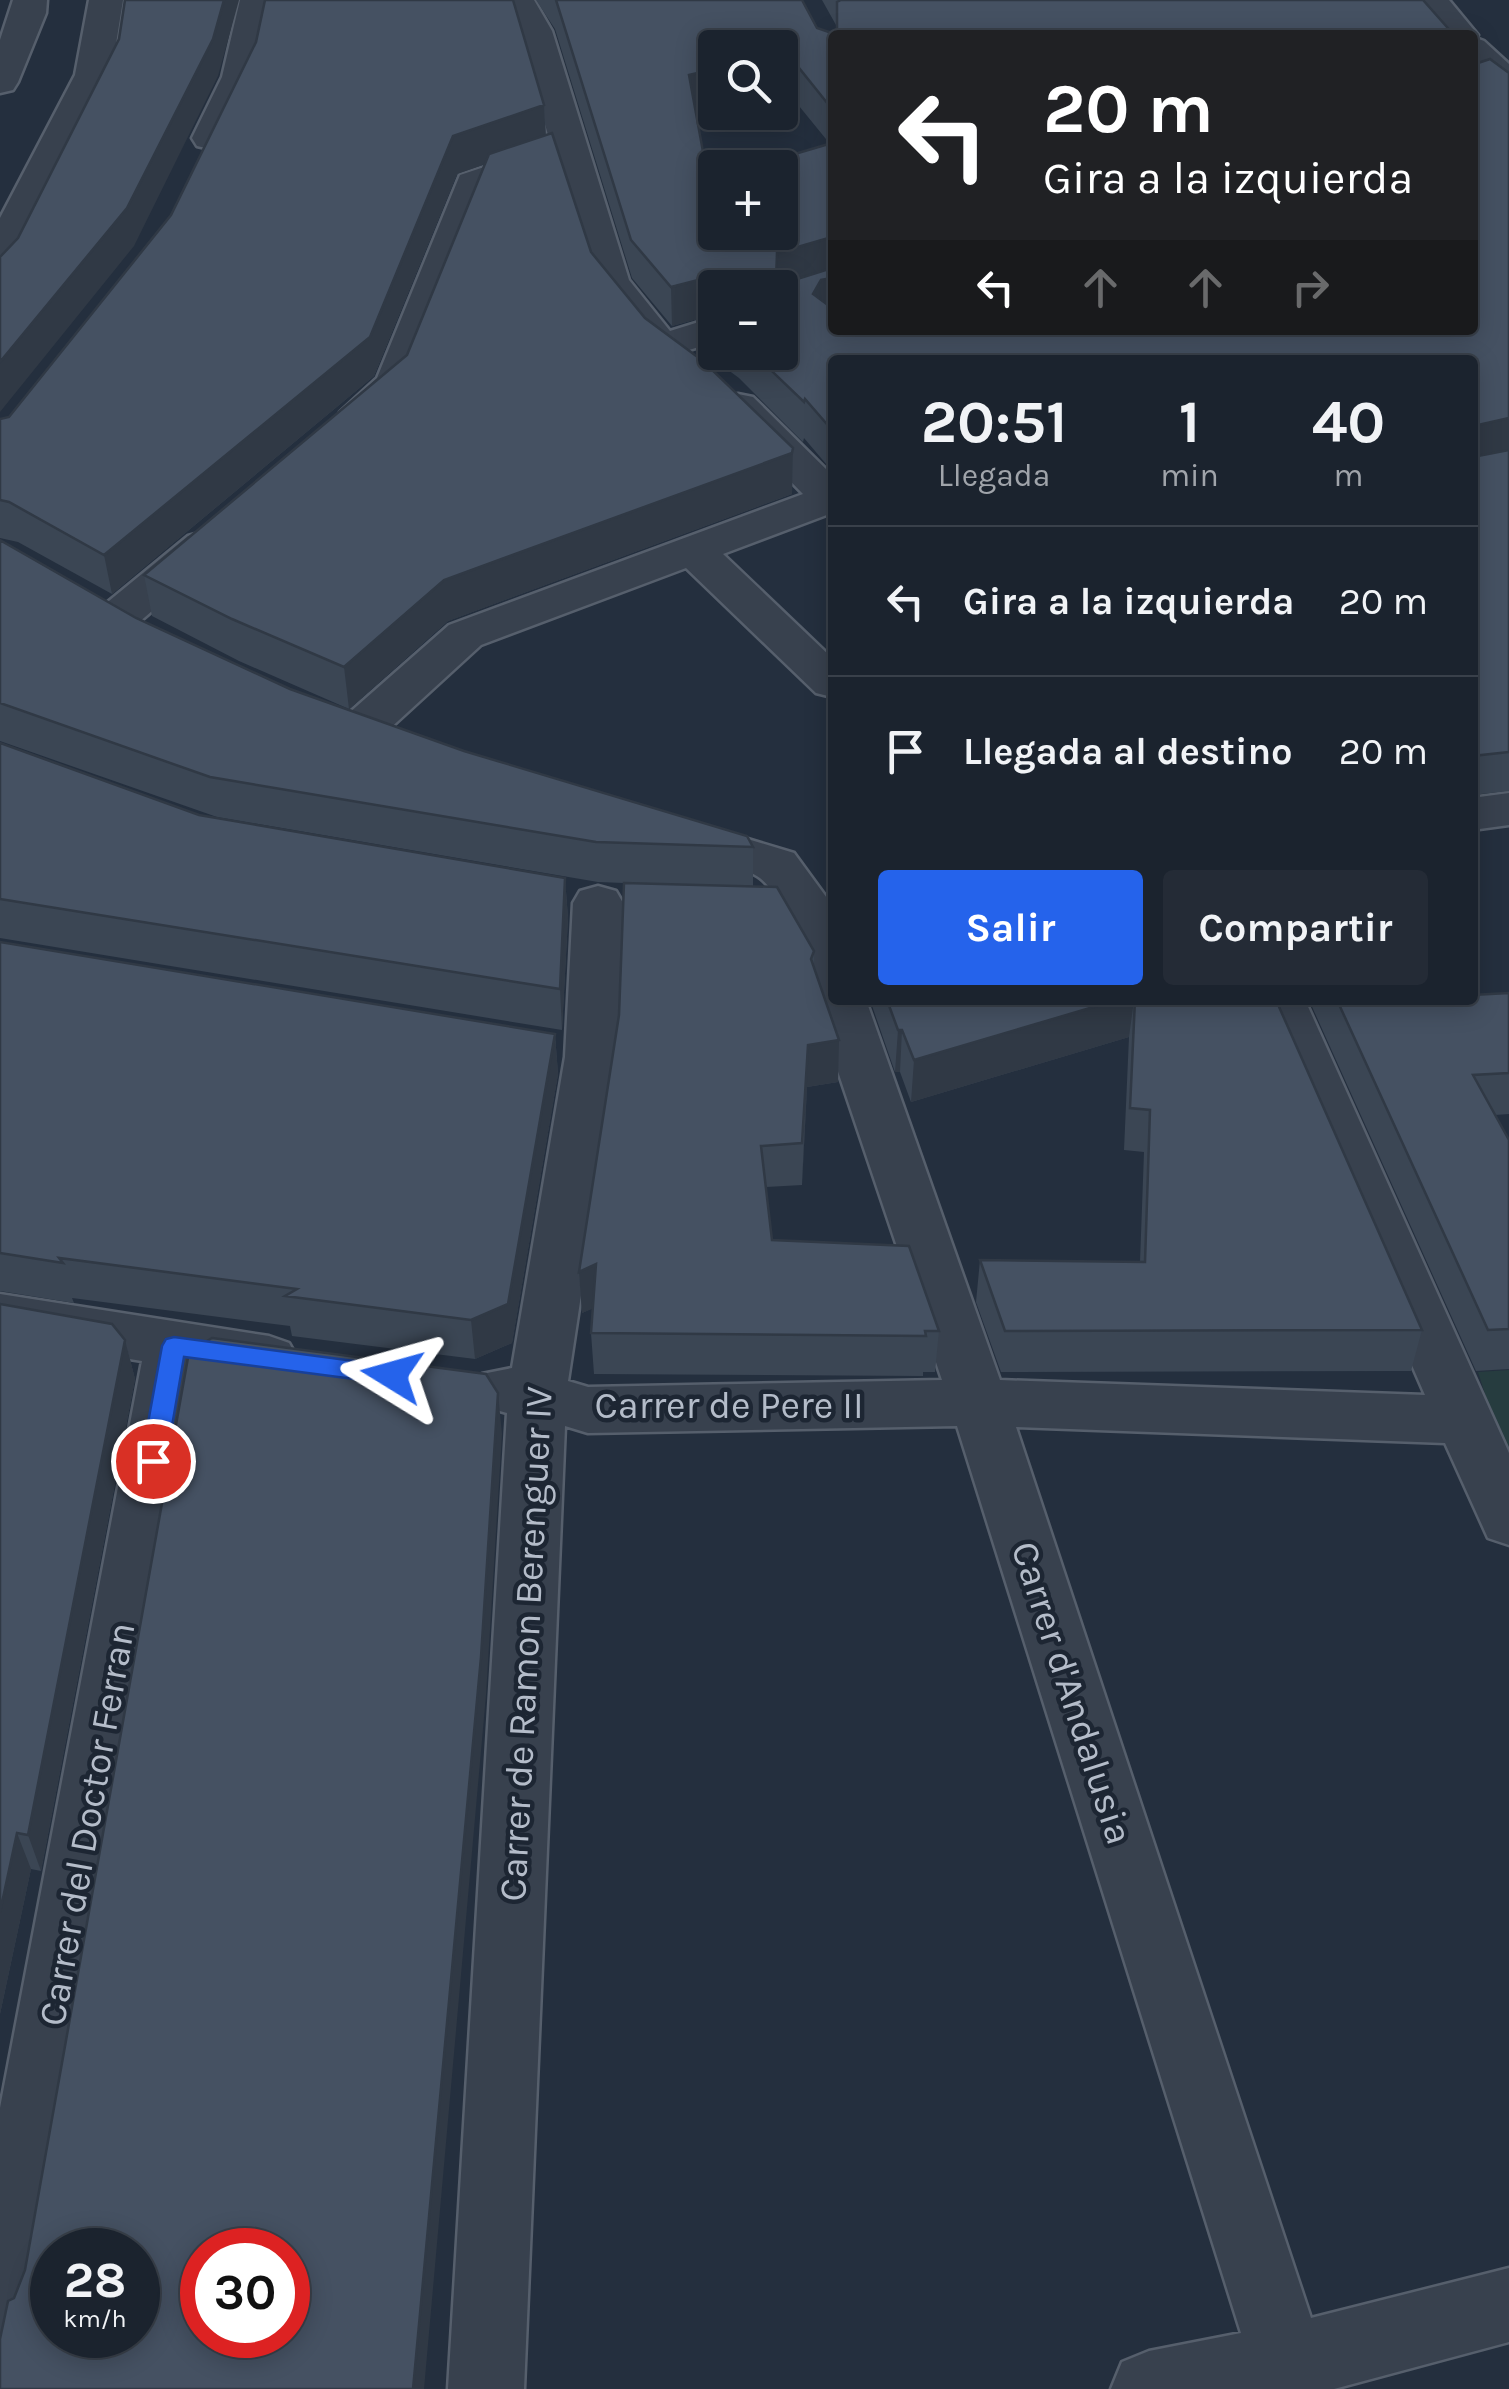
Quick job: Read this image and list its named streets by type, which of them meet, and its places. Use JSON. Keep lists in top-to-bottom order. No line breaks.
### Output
{"streets":{"street":["Carrer de Pere II","Carrer de Ramon Berenguer IV","Carrer d'Andalusia","Carrer del Doctor Ferran"]},"crossings":[["Carrer de Pere II","Carrer de Ramon Berenguer IV"],["Carrer de Pere II","Carrer d'Andalusia"]],"page":{"map_buttons":["+","−"],"turn":["20 m","Gira a la izquierda"],"eta":["20:51","Llegada","1","min","40","m"],"list":[{"name":"Gira a la izquierda","value":"20 m"},{"name":"Llegada al destino","value":"20 m"}],"buttons":["Salir","Compartir"],"speed":"28 km/h","limit":"30"}}
